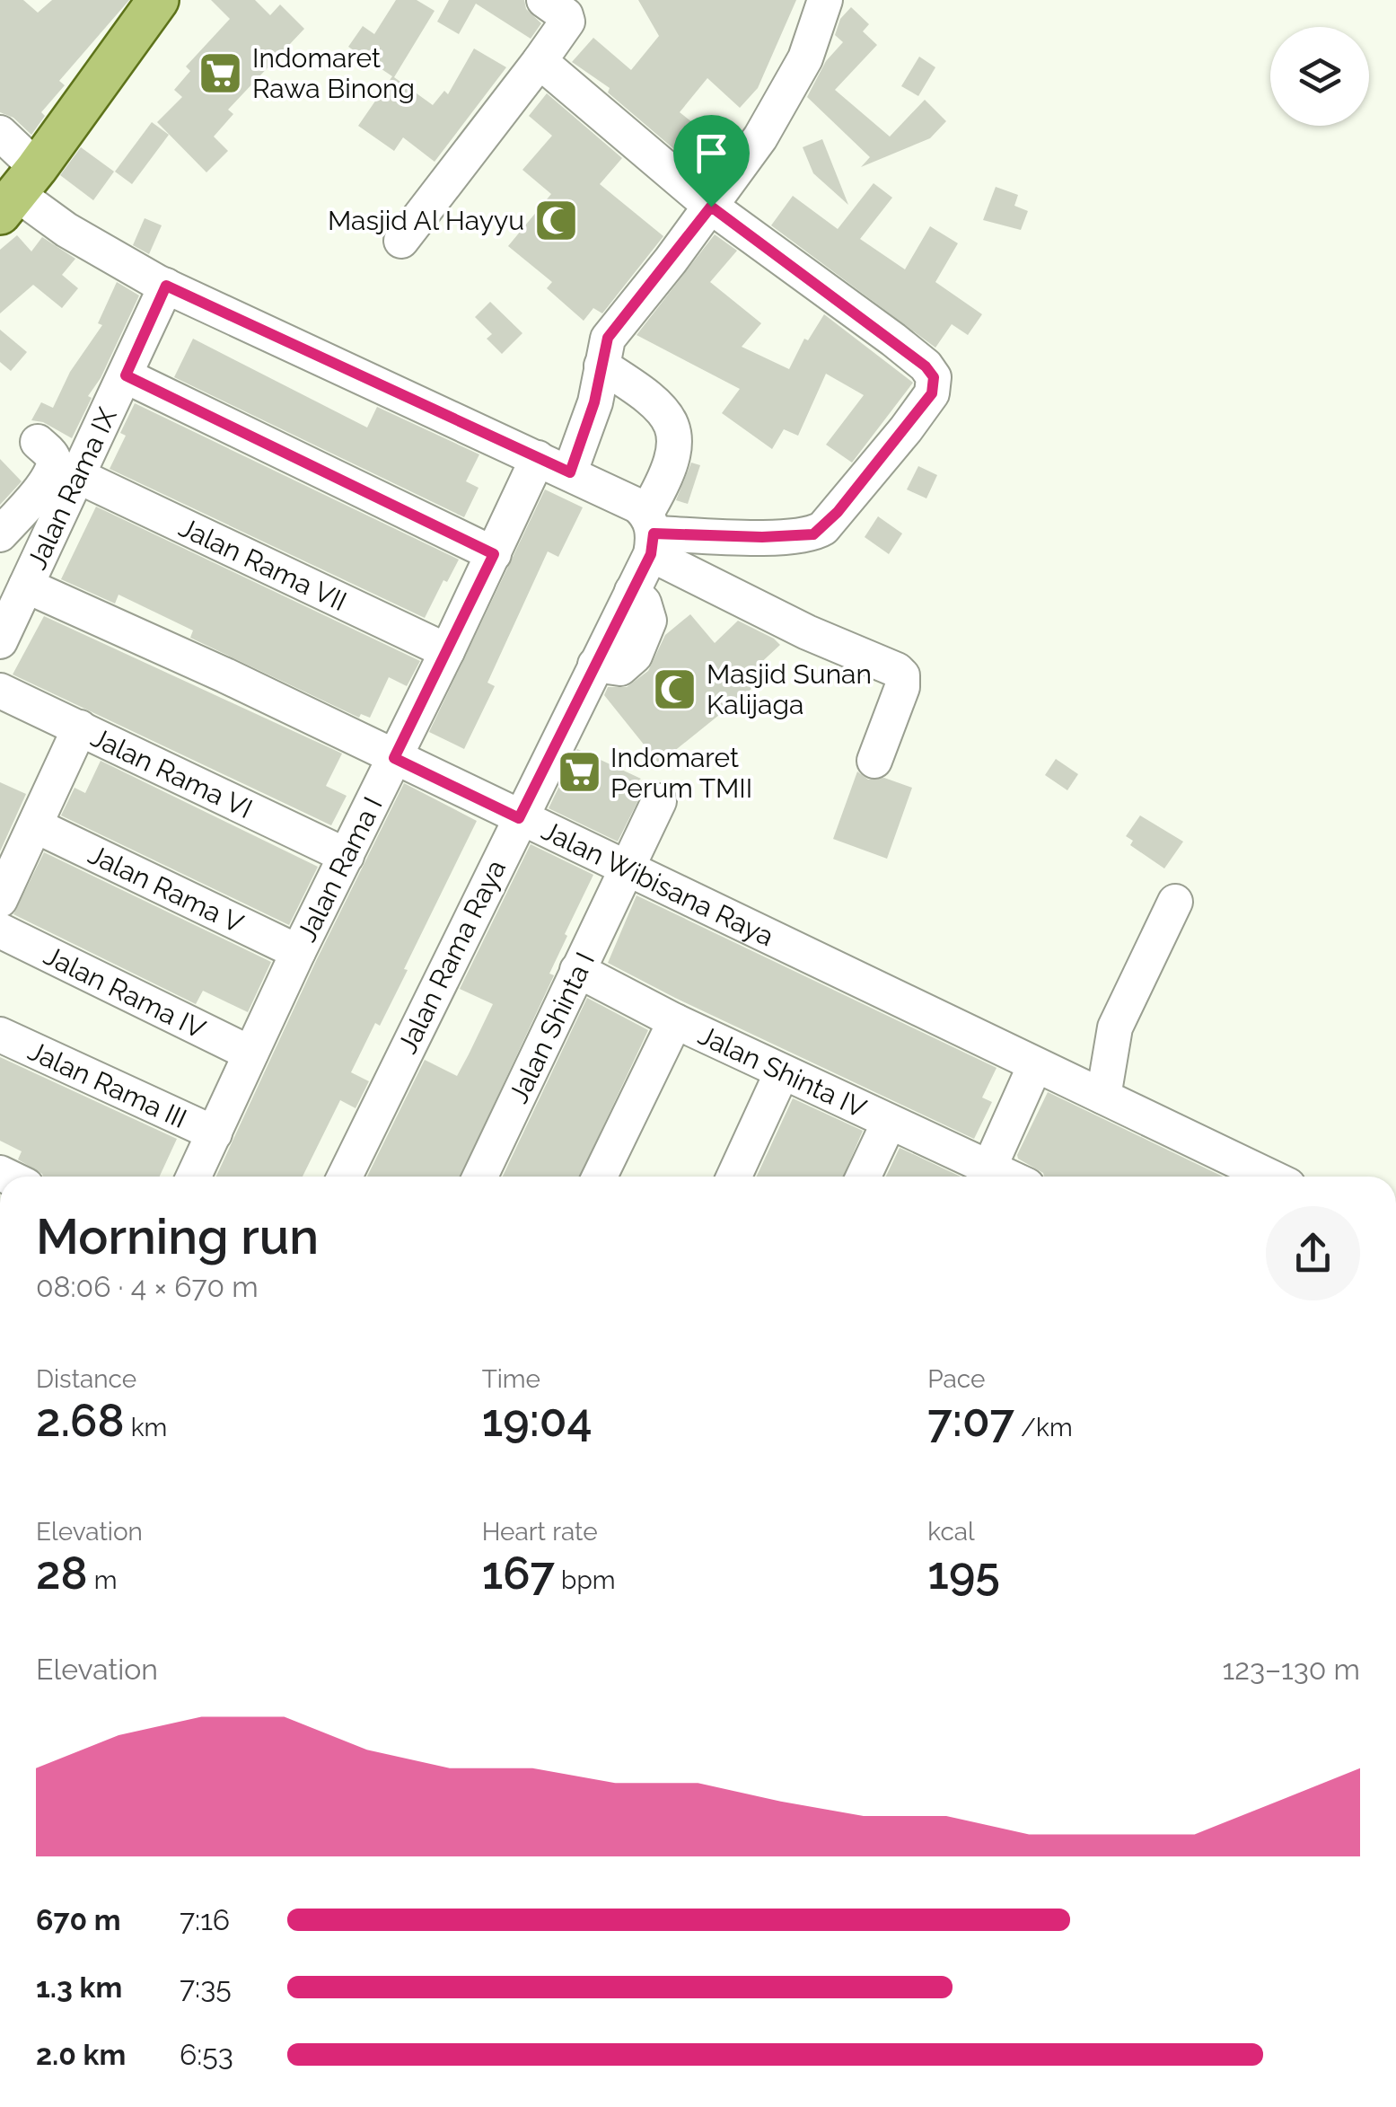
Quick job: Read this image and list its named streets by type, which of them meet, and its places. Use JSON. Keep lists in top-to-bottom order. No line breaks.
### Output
{"streets":{"street":["Jalan Rama IX","Jalan Rama VII","Jalan Rama VI","Jalan Rama I","Jalan Wibisana Raya","Jalan Rama V","Jalan Rama Raya","Jalan Rama IV","Jalan Shinta I","Jalan Shinta IV","Jalan Rama III"]},"crossings":[["Jalan Rama IX","Jalan Rama VII"],["Jalan Rama IX","Jalan Wibisana Raya"],["Jalan Rama VII","Jalan Rama I"],["Jalan Rama VI","Jalan Rama I"],["Jalan Rama I","Jalan Wibisana Raya"],["Jalan Rama I","Jalan Rama V"],["Jalan Rama I","Jalan Rama IV"],["Jalan Rama I","Jalan Rama III"],["Jalan Wibisana Raya","Jalan Rama Raya"],["Jalan Wibisana Raya","Jalan Shinta I"],["Jalan Shinta I","Jalan Shinta IV"]],"places":{"supermarket":["Indomaret Rawa Binong","Indomaret Perum TMII"],"mosque":["Masjid Al Hayyu","Masjid Sunan Kalijaga"]},"page":{"heading":["Morning run","08:06 · 4 × 670 m"],"stats":[["Distance","2.68 km"],["Time","19:04"],["Pace","7:07 /km"],["Elevation","28 m"],["Heart rate","167 bpm"],["kcal","195"]],"chart":["Elevation","123–130 m"],"list":[{"name":"670 m","note":"7:16"},{"name":"1.3 km","note":"7:35"},{"name":"2.0 km","note":"6:53"}]}}
